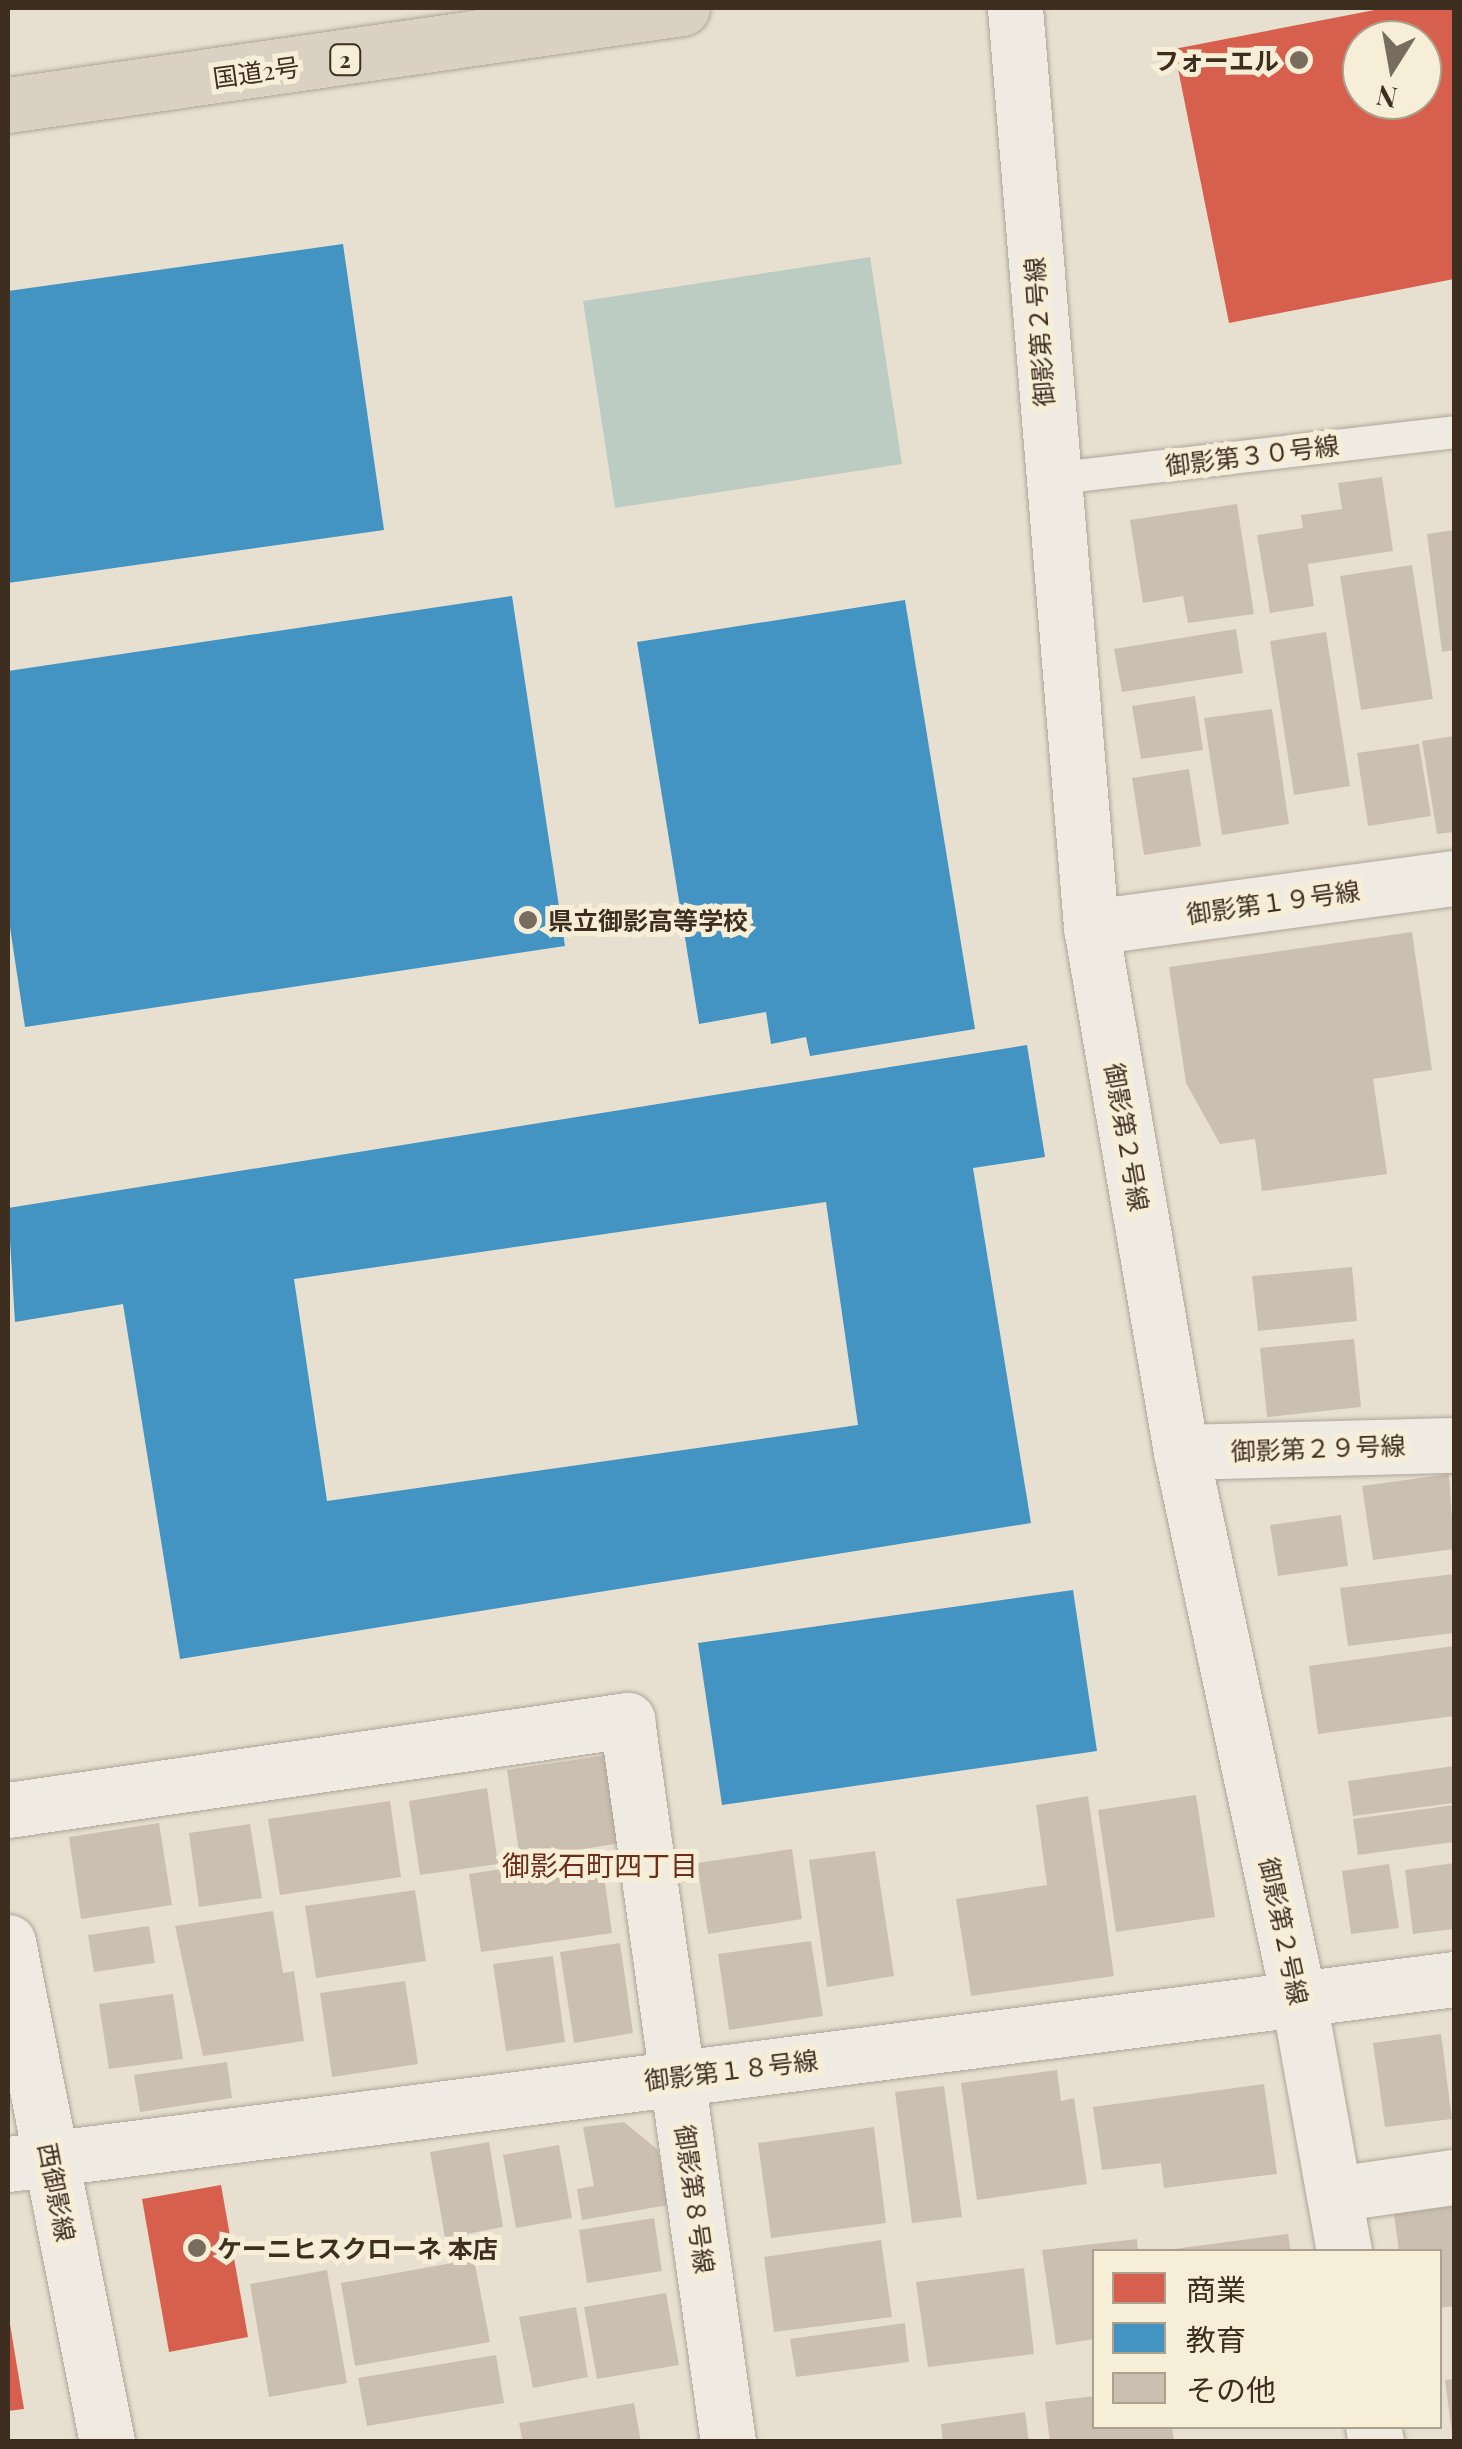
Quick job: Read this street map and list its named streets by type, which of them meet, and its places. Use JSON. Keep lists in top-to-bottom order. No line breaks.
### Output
{"streets":{"highway":["2","国道2号"],"street":["御影第２号線","御影第１９号線","御影第２９号線","御影第１８号線","西御影線","御影第８号線"],"lane":["御影第３０号線"]},"crossings":[["御影第２号線","御影第３０号線"],["御影第２号線","御影第１９号線"],["御影第２号線","御影第２９号線"],["御影第２号線","御影第１８号線"],["御影第１８号線","西御影線"],["御影第１８号線","御影第８号線"]],"districts":["御影石町四丁目"],"places":["フォーエル","県立御影高等学校","ケーニヒスクローネ 本店"],"legend":["商業","教育","その他"],"north":"bottom"}
